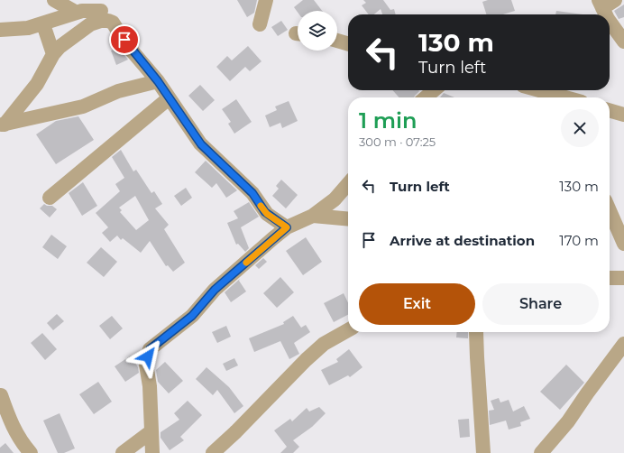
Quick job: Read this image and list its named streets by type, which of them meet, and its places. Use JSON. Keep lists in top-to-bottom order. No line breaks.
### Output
{"page":{"turn":["130 m","Turn left"],"heading":["1 min","300 m · 07:25"],"list":[{"name":"Turn left","value":"130 m"},{"name":"Arrive at destination","value":"170 m"}],"buttons":["Exit","Share"]}}
